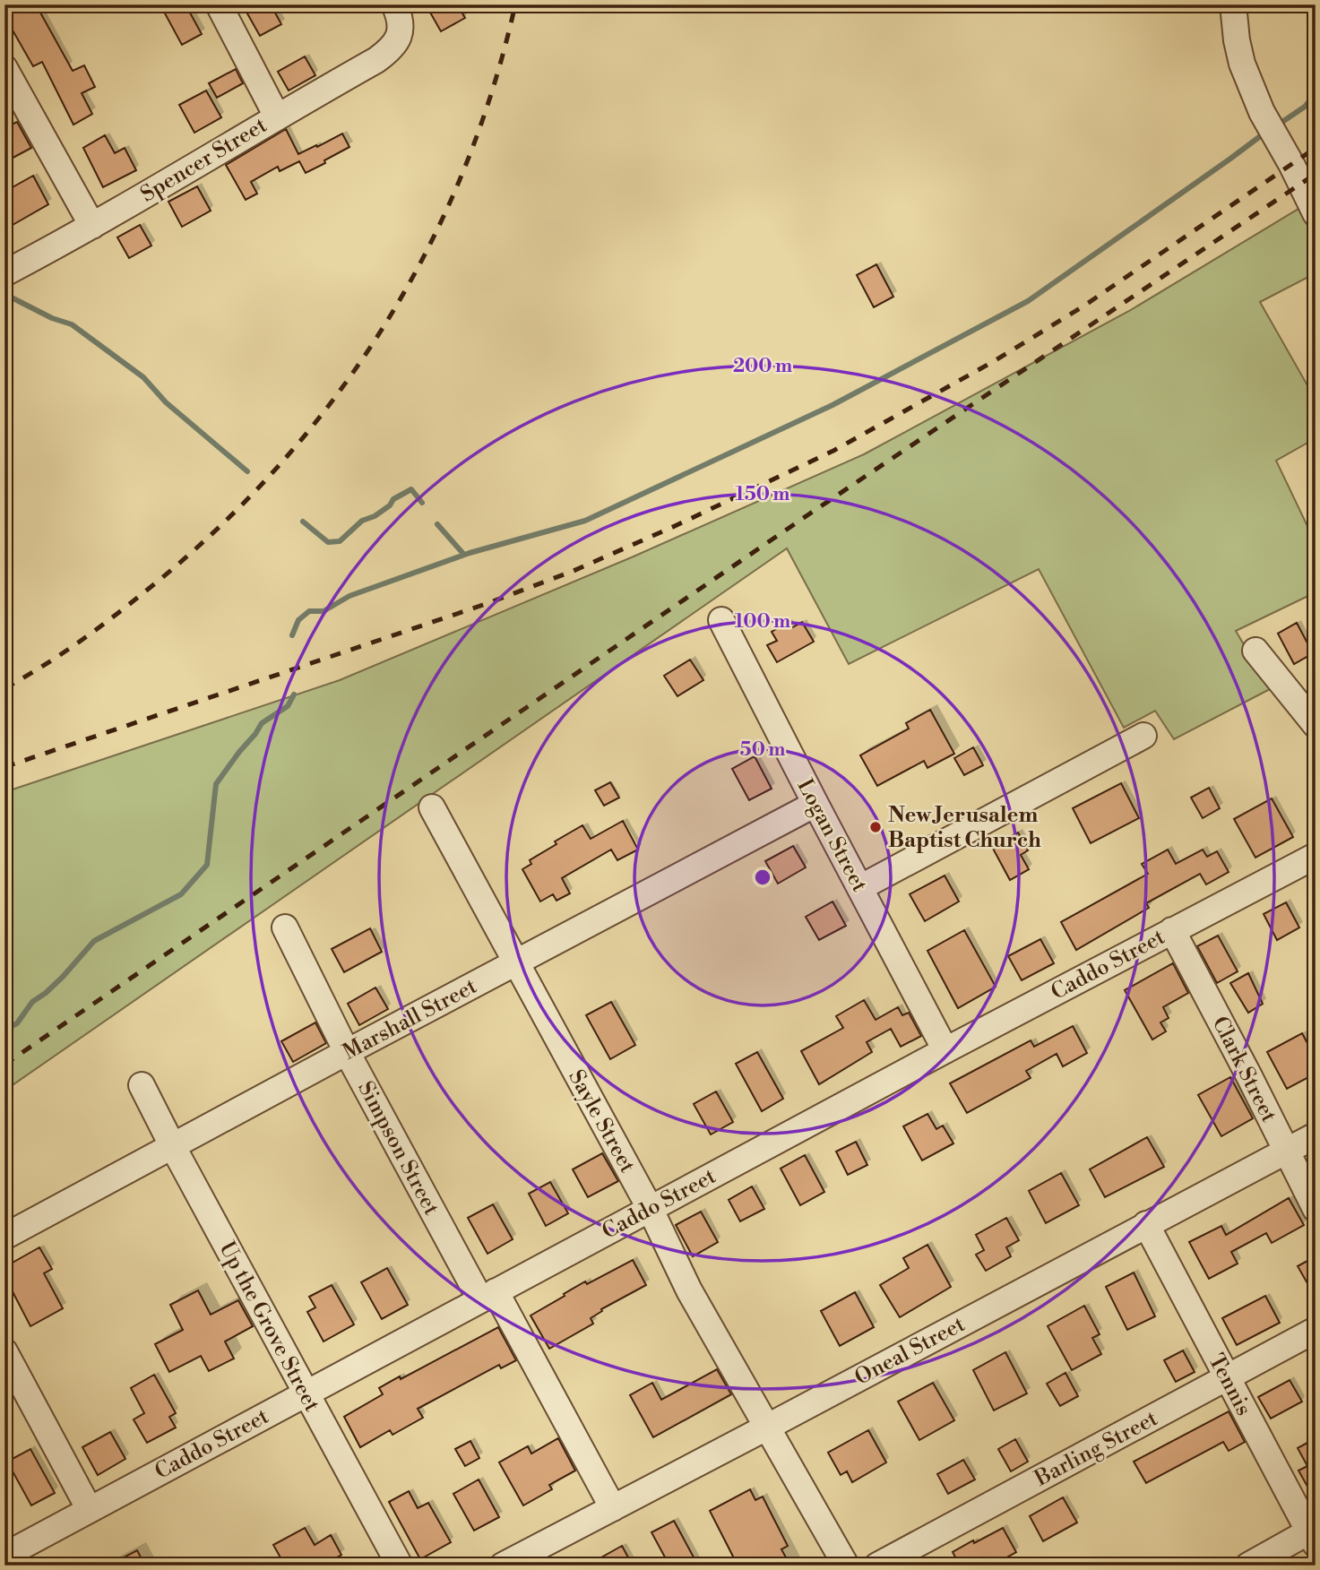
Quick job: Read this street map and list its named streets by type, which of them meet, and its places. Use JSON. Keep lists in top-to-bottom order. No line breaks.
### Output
{"streets":{"street":["Spencer Street","Logan Street","Caddo Street","Marshall Street","Clark Street","Sayle Street","Simpson Street","Up the Grove Street","Oneal Street","Tennis","Barling Street"]},"crossings":[["Logan Street","Caddo Street"],["Logan Street","Marshall Street"],["Caddo Street","Clark Street"],["Caddo Street","Sayle Street"],["Caddo Street","Simpson Street"],["Caddo Street","Up the Grove Street"],["Marshall Street","Sayle Street"],["Marshall Street","Simpson Street"],["Marshall Street","Up the Grove Street"],["Clark Street","Oneal Street"],["Sayle Street","Oneal Street"],["Simpson Street","Oneal Street"],["Oneal Street","Tennis"],["Tennis","Barling Street"]],"places":["New Jerusalem Baptist Church"],"rings":["200 m","150 m","100 m","50 m"]}
